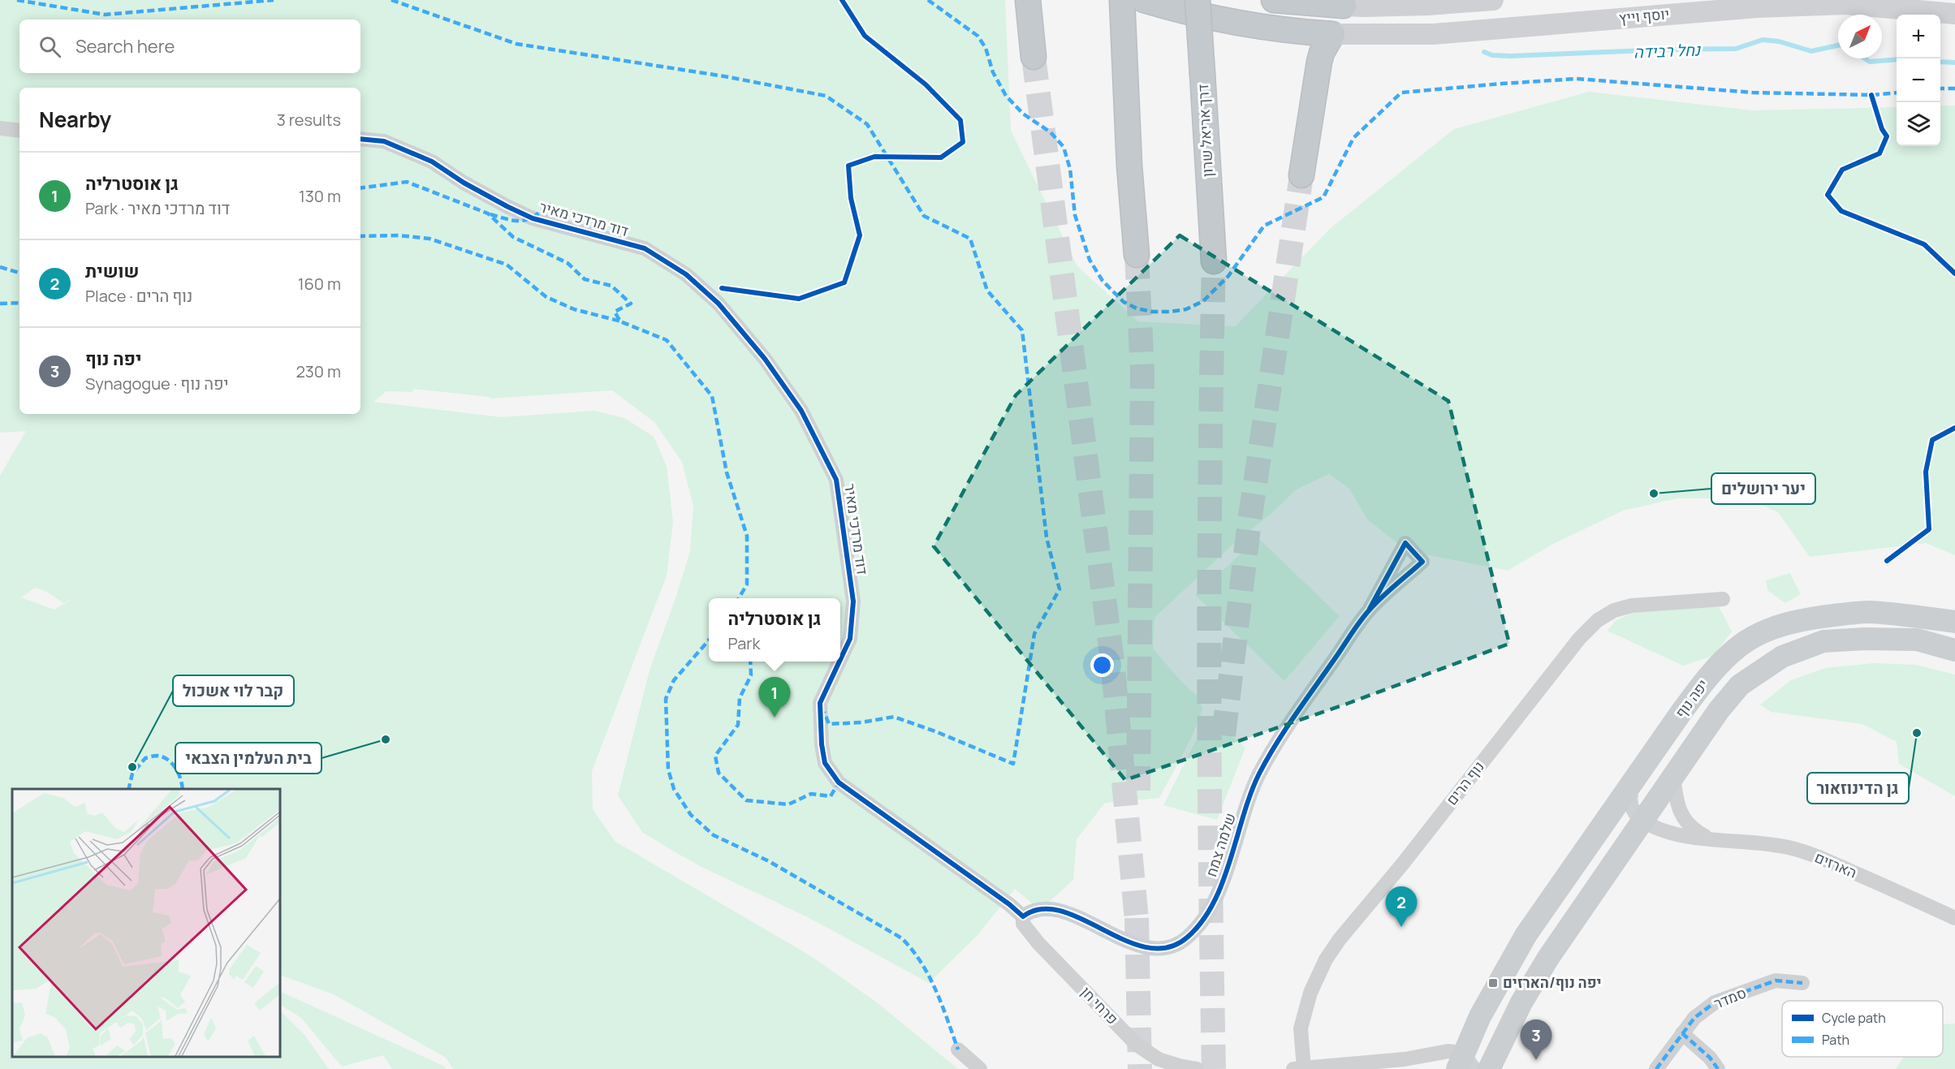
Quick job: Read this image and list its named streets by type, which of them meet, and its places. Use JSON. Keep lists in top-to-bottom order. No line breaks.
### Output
{"streets":{"highway":["דרך אריאל שרון"],"main road":["יוסף וייץ","יפה נוף"],"street":["דוד מרדכי מאיר","נוף הרים","שלמה צמח","הארזים","סמדר","פרחי חן"]},"crossings":[["דוד מרדכי מאיר","שלמה צמח"],["דוד מרדכי מאיר","פרחי חן"],["יפה נוף","הארזים"],["שלמה צמח","פרחי חן"]],"water":["נחל רבידה"],"places":{"other":["יער ירושלים","גן הדינוזאור","בית העלמין הצבאי","קבר לוי אשכול"],"transit":["יפה נוף/הארזים"]},"legend":["Cycle path","Path"],"north":"top right","page":{"map_buttons":["+","−"],"search":"Search here","heading":["Nearby","3 results"],"list":[{"mark":"1","name":"גן אוסטרליה","note":"Park · דוד מרדכי מאיר","value":"130 m"},{"mark":"2","name":"שושית","note":"Place · נוף הרים","value":"160 m"},{"mark":"3","name":"יפה נוף","note":"Synagogue · יפה נוף","value":"230 m"}],"popup":["גן אוסטרליה","Park"],"pins":["1","2","3"]}}
